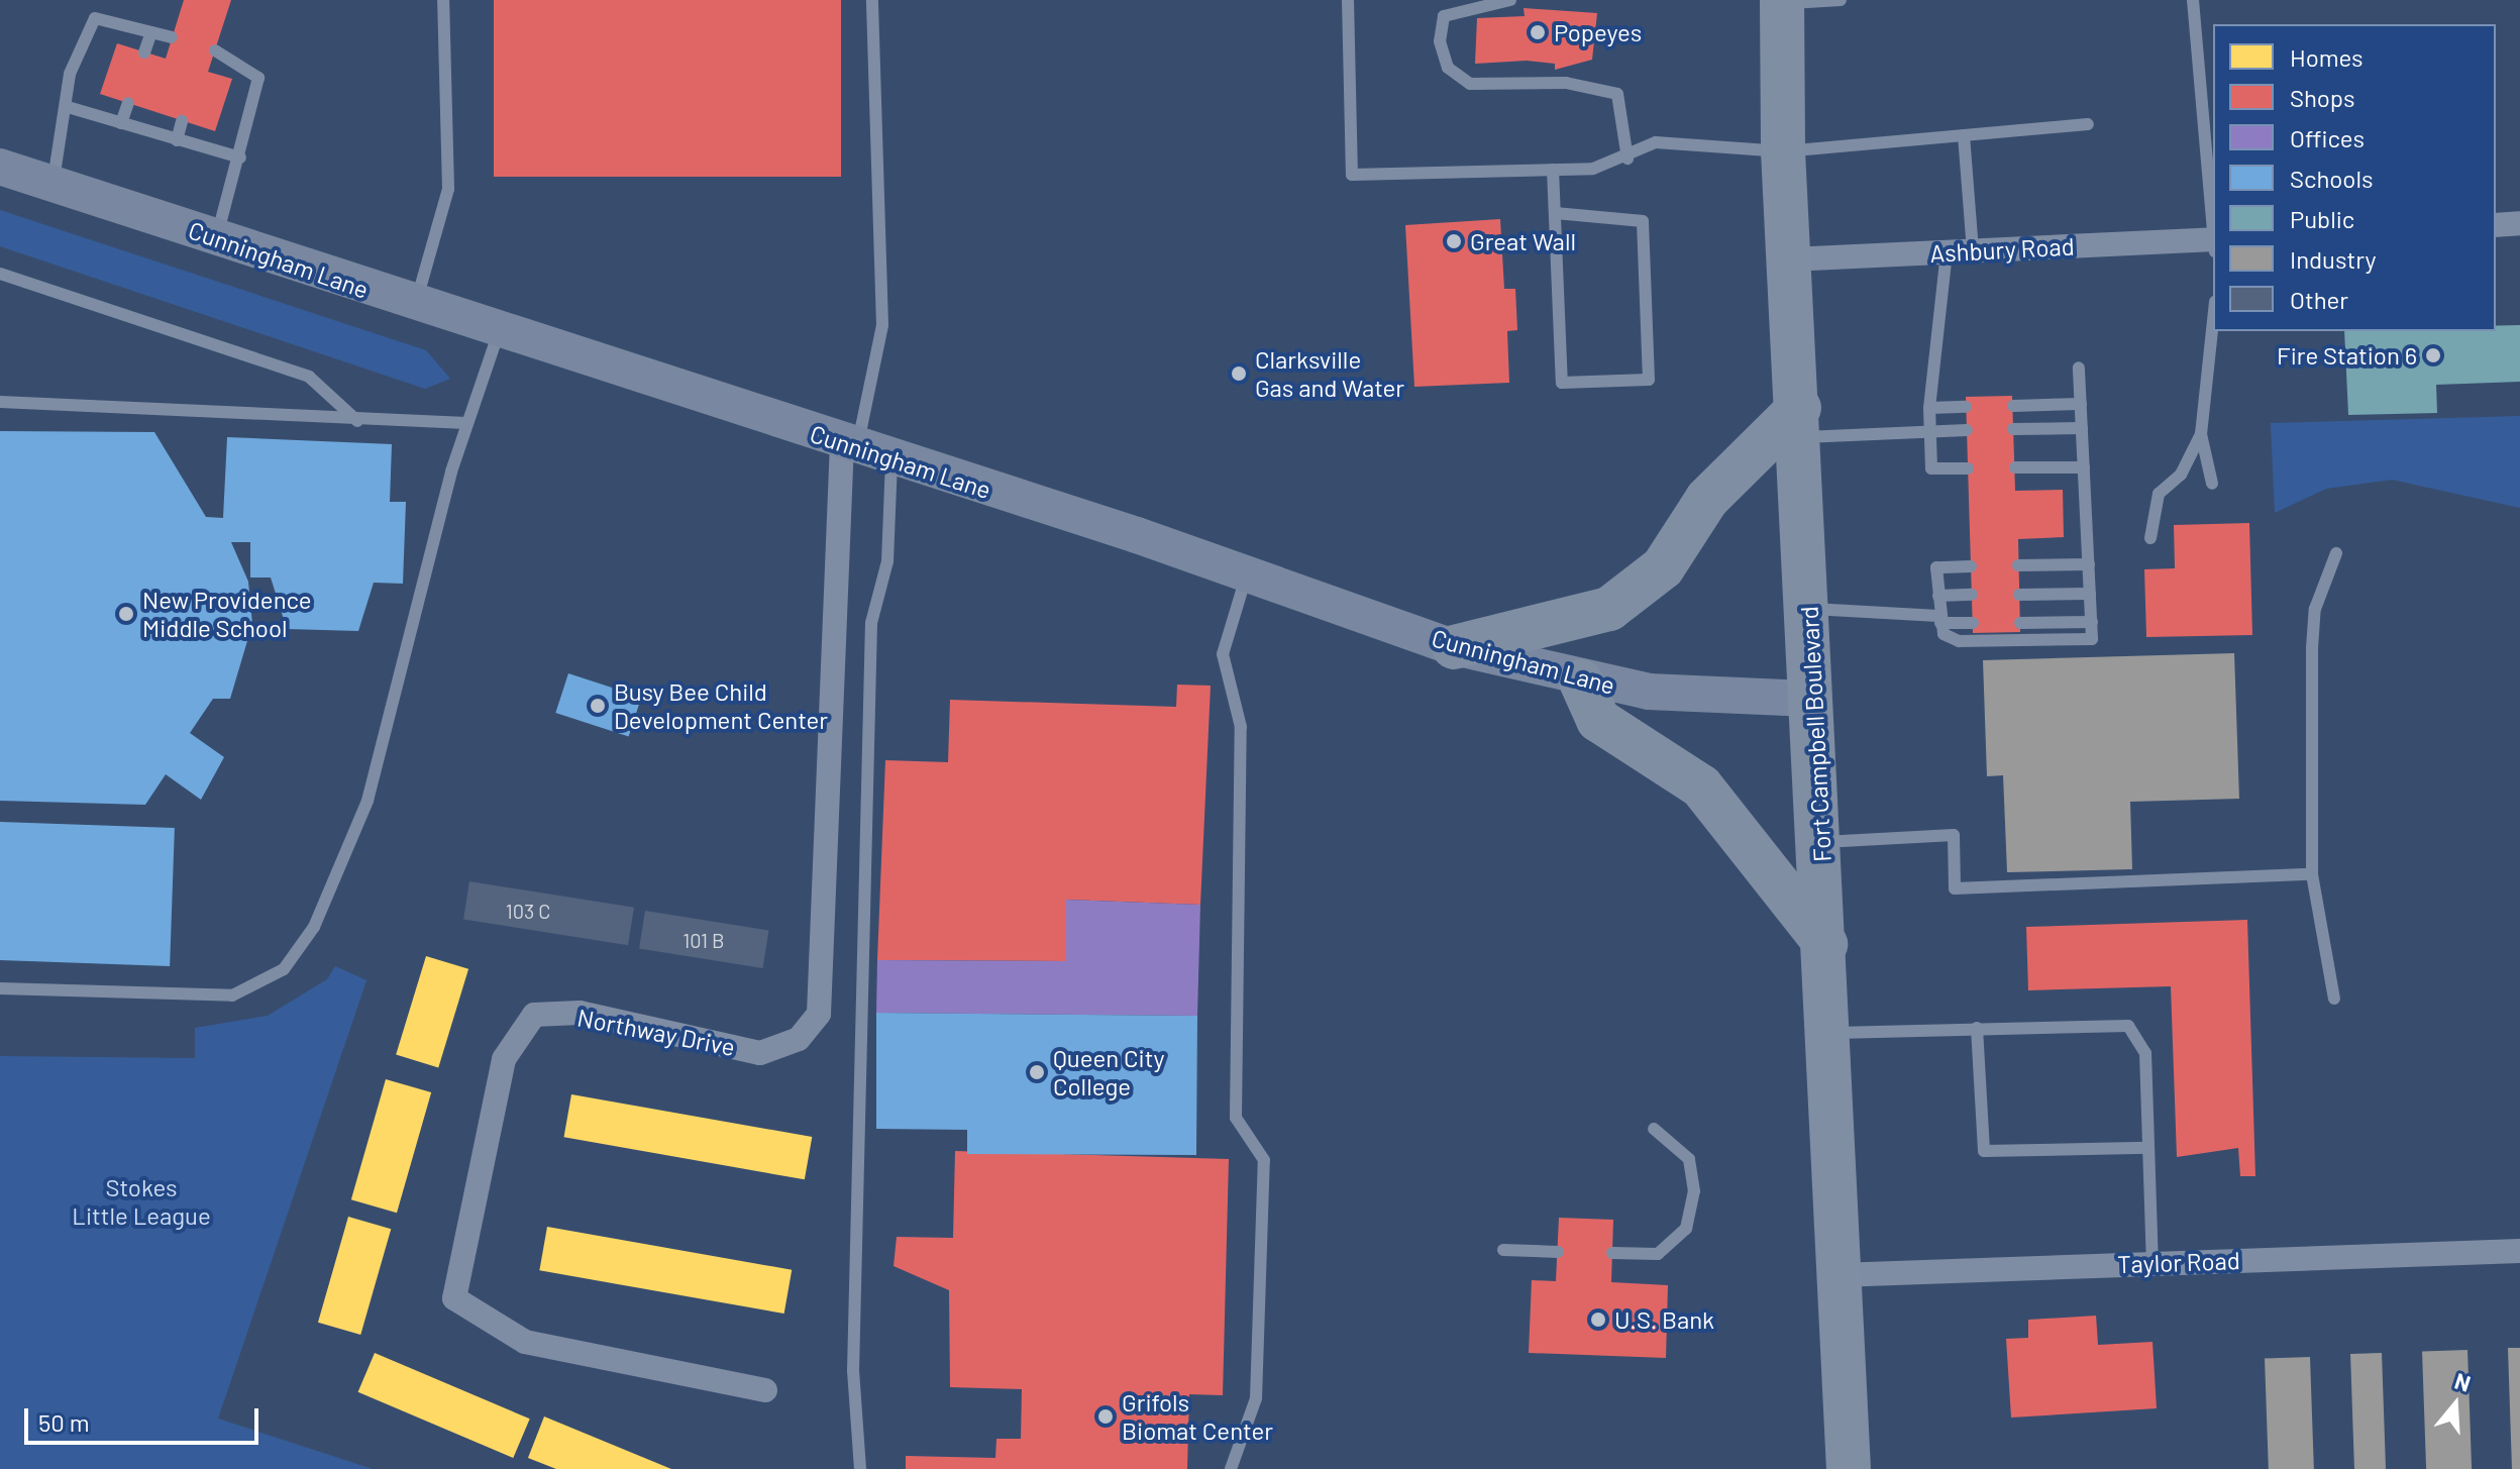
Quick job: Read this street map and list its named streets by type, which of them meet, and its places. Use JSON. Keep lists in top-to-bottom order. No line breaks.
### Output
{"streets":{"highway":["Fort Campbell Boulevard"],"street":["Ashbury Road","Cunningham Lane","Northway Drive","Taylor Road"]},"crossings":[["Ashbury Road","Fort Campbell Boulevard"],["Cunningham Lane","Fort Campbell Boulevard"],["Cunningham Lane","Northway Drive"],["Fort Campbell Boulevard","Taylor Road"]],"parks":["Stokes Little League"],"places":["Popeyes","Great Wall","Fire Station 6","Clarksville Gas and Water","New Providence Middle School","Busy Bee Child Development Center","Queen City College","U.S. Bank","Grifols Biomat Center"],"house_numbers":["103 C","101 B"],"legend":["Homes","Shops","Offices","Schools","Public","Industry","Other"],"scale_bar":"50 m","north":"top"}
